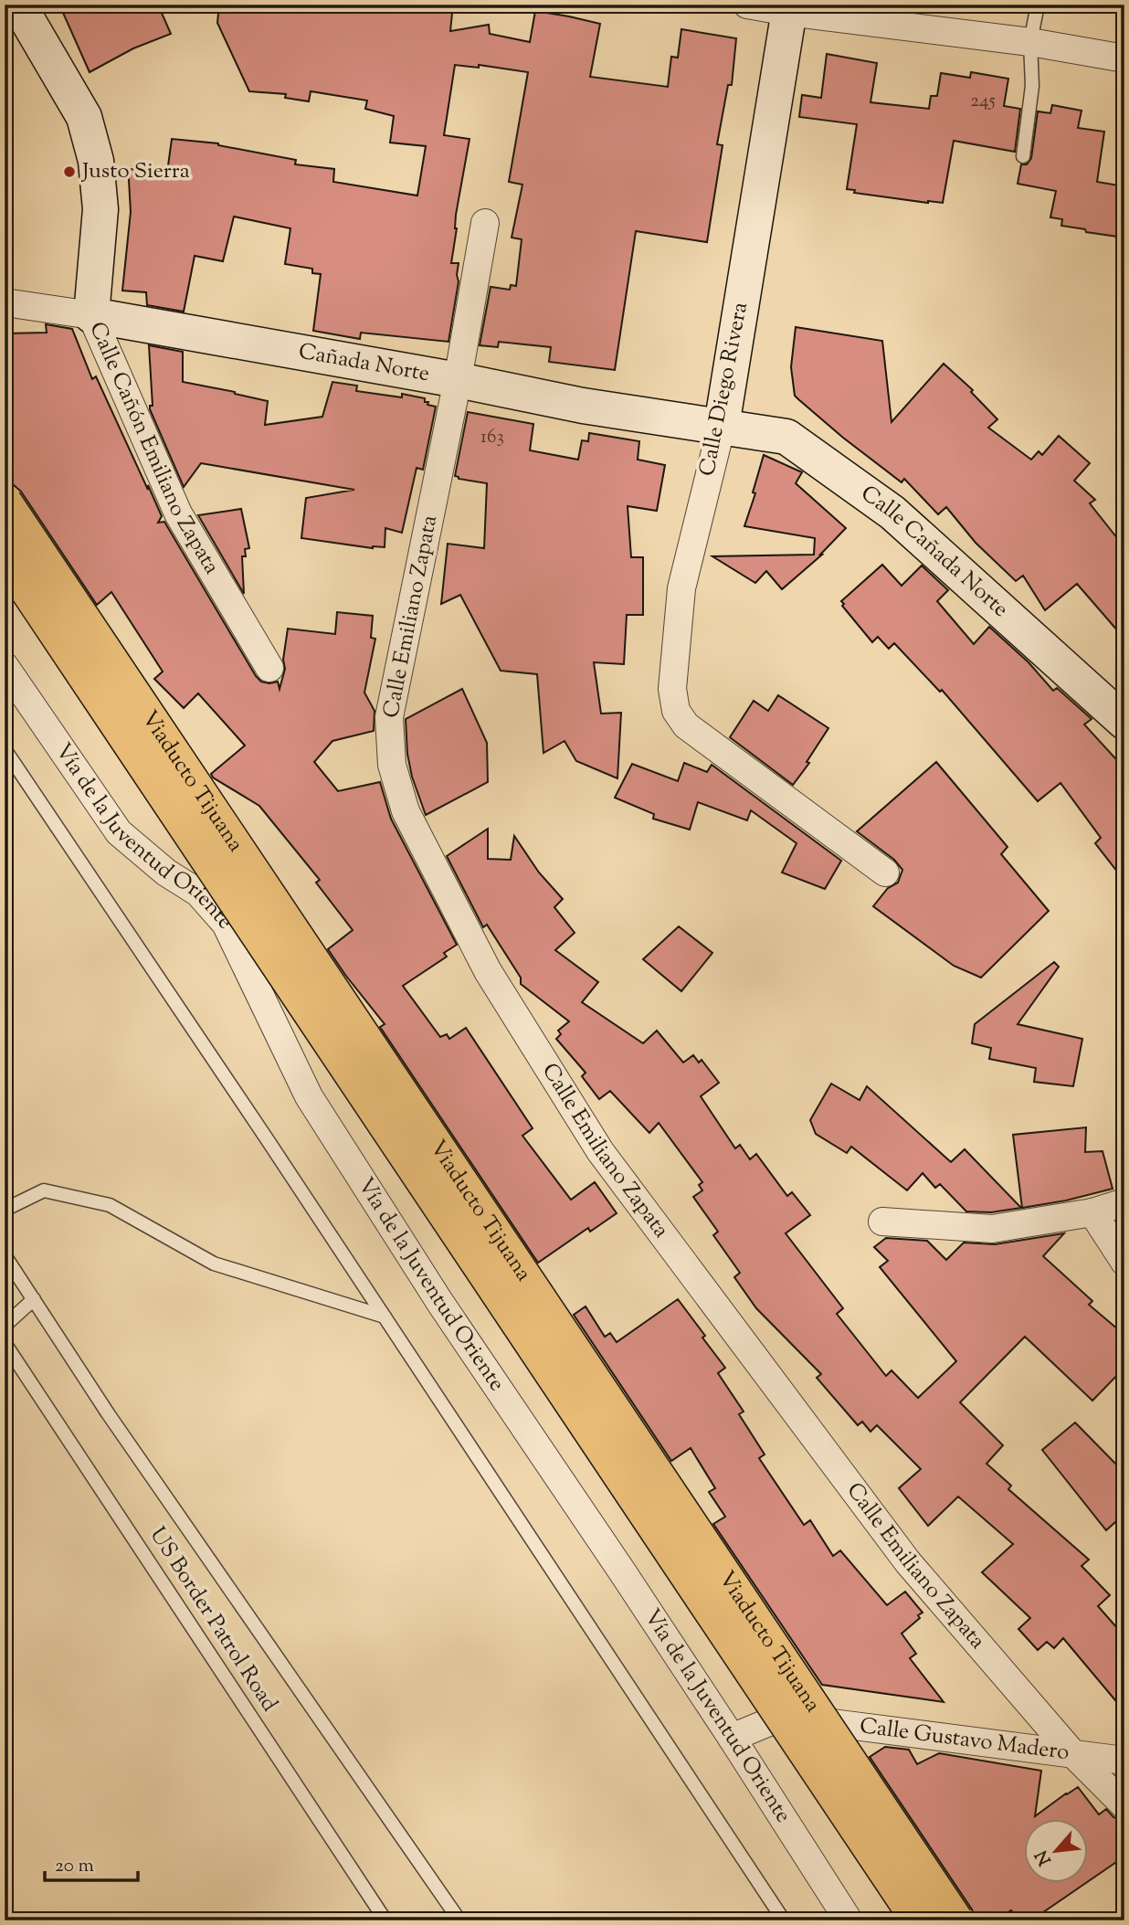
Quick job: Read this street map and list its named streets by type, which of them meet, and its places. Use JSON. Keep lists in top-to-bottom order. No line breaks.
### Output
{"streets":{"highway":["Viaducto Tijuana"],"street":["Cañada Norte","Calle Diego Rivera","Calle Cañón Emiliano Zapata","Calle Cañada Norte","Calle Emiliano Zapata","Vía de la Juventud Oriente","Calle Gustavo Madero"],"lane":["US Border Patrol Road"]},"crossings":[["Cañada Norte","Calle Diego Rivera"],["Cañada Norte","Calle Cañón Emiliano Zapata"],["Cañada Norte","Calle Cañada Norte"],["Cañada Norte","Calle Emiliano Zapata"],["Calle Diego Rivera","Calle Cañada Norte"],["Calle Emiliano Zapata","Calle Gustavo Madero"],["Vía de la Juventud Oriente","Calle Gustavo Madero"]],"places":["Justo Sierra"],"house_numbers":["245","163"],"scale_bar":"20 m","north":"bottom left"}
